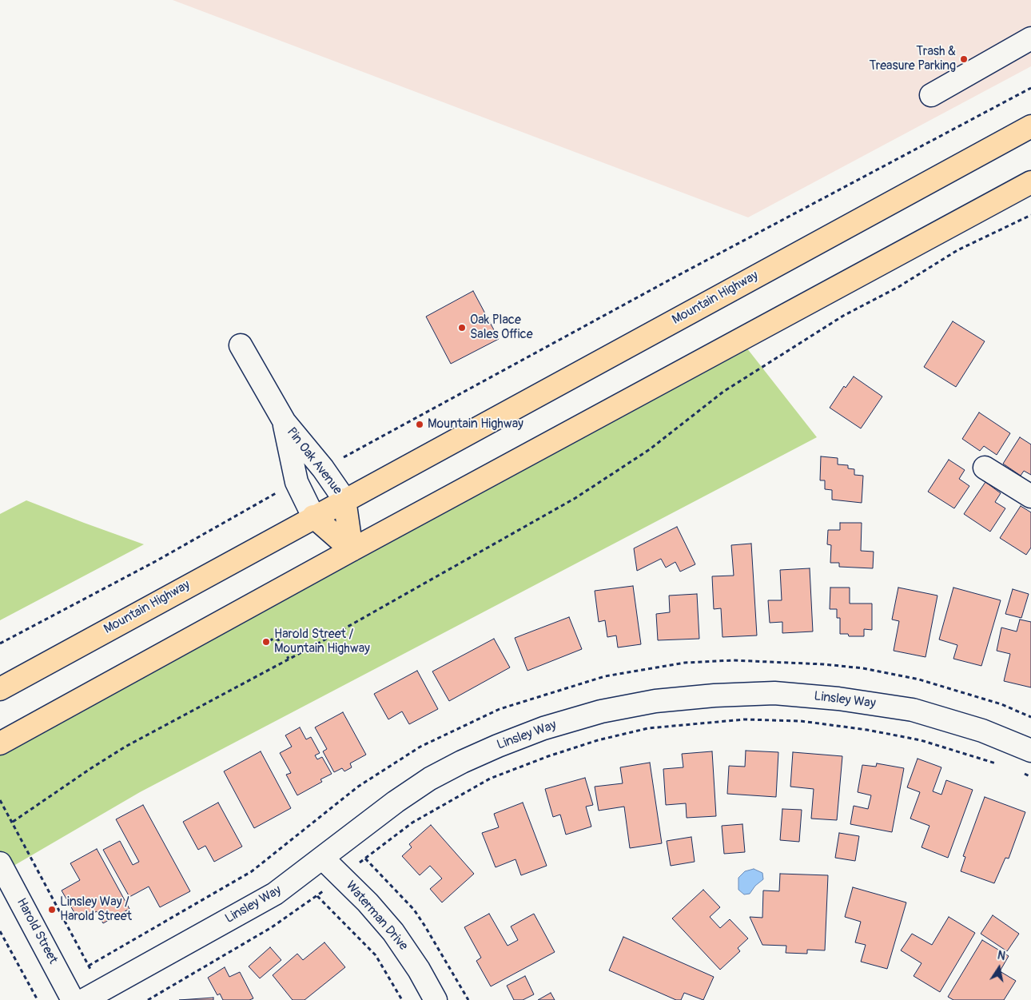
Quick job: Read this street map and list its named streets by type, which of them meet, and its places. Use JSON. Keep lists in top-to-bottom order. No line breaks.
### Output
{"streets":{"main road":["Mountain Highway"],"street":["Pin Oak Avenue","Linsley Way","Waterman Drive","Harold Street"]},"crossings":[["Mountain Highway","Pin Oak Avenue"],["Linsley Way","Waterman Drive"]],"places":["Trash & Treasure Parking","Oak Place Sales Office","Mountain Highway","Harold Street / Mountain Highway","Linsley Way / Harold Street"],"north":"top"}
